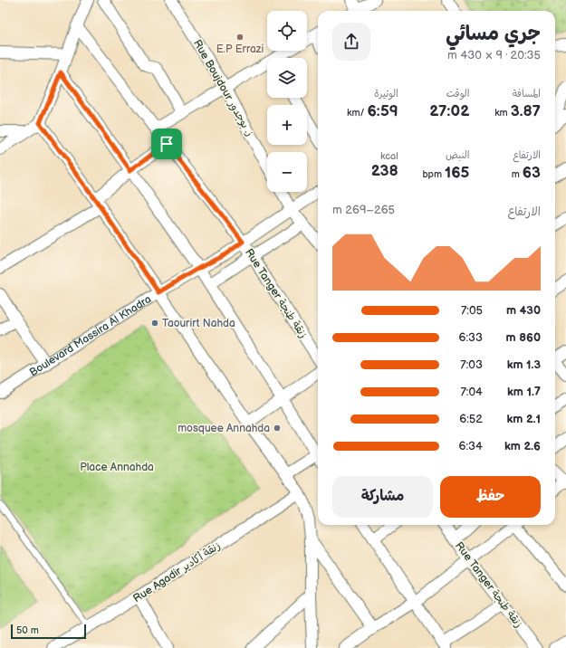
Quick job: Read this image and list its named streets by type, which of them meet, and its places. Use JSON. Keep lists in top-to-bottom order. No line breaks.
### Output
{"streets":{"street":["Rue Boujdour ز. بوجدور","Rue Tanger زنقة طنجة","Boulevard Massira Al Khadra","Rue Agadir زنقة أكادير"]},"crossings":[["Rue Tanger زنقة طنجة","Boulevard Massira Al Khadra"]],"parks":["Place Annahda"],"places":["E.P Errazi","Taourirt Nahda","mosquee Annahda"],"scale_bar":"50 m","page":{"map_buttons":["+","−"],"heading":["جري مسائي","20:35 · 9 × 430 m"],"stats":[["المسافة","3.87 km"],["الوقت","27:02"],["الوتيرة","6:59 /km"],["الارتفاع","63 m"],["النبض","165 bpm"],["kcal","238"]],"chart":["الارتفاع","265–269 m"],"list":[{"name":"430 m","note":"7:05"},{"name":"860 m","note":"6:33"},{"name":"1.3 km","note":"7:03"},{"name":"1.7 km","note":"7:04"},{"name":"2.1 km","note":"6:52"},{"name":"2.6 km","note":"6:34"}],"buttons":["حفظ","مشاركة"],"scale":"50 m"}}
